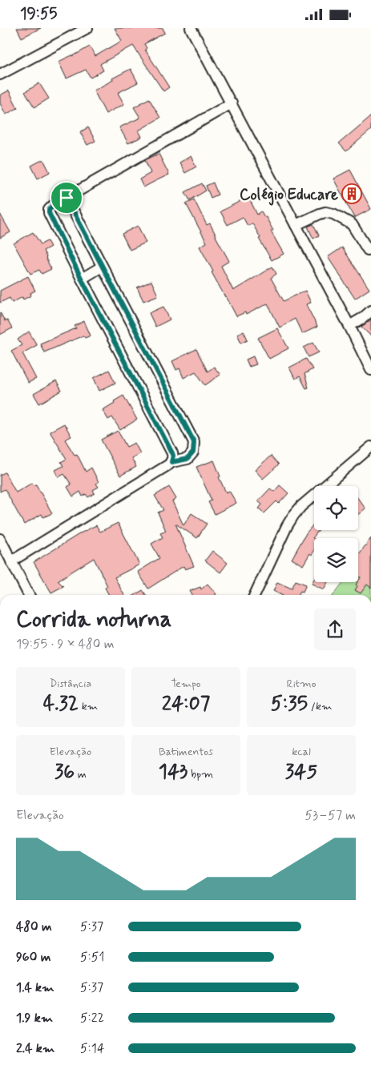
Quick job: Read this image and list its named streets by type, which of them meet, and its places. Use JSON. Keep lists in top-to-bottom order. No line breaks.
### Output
{"places":{"building":["Colégio Educare"]},"page":{"status":"19:55","heading":["Corrida noturna","19:55 · 9 × 480 m"],"stats":[["Distância","4.32 km"],["Tempo","24:07"],["Ritmo","5:35 /km"],["Elevação","36 m"],["Batimentos","143 bpm"],["kcal","345"]],"chart":["Elevação","53–57 m"],"list":[{"name":"480 m","note":"5:37"},{"name":"960 m","note":"5:51"},{"name":"1.4 km","note":"5:37"},{"name":"1.9 km","note":"5:22"},{"name":"2.4 km","note":"5:14"}]}}
